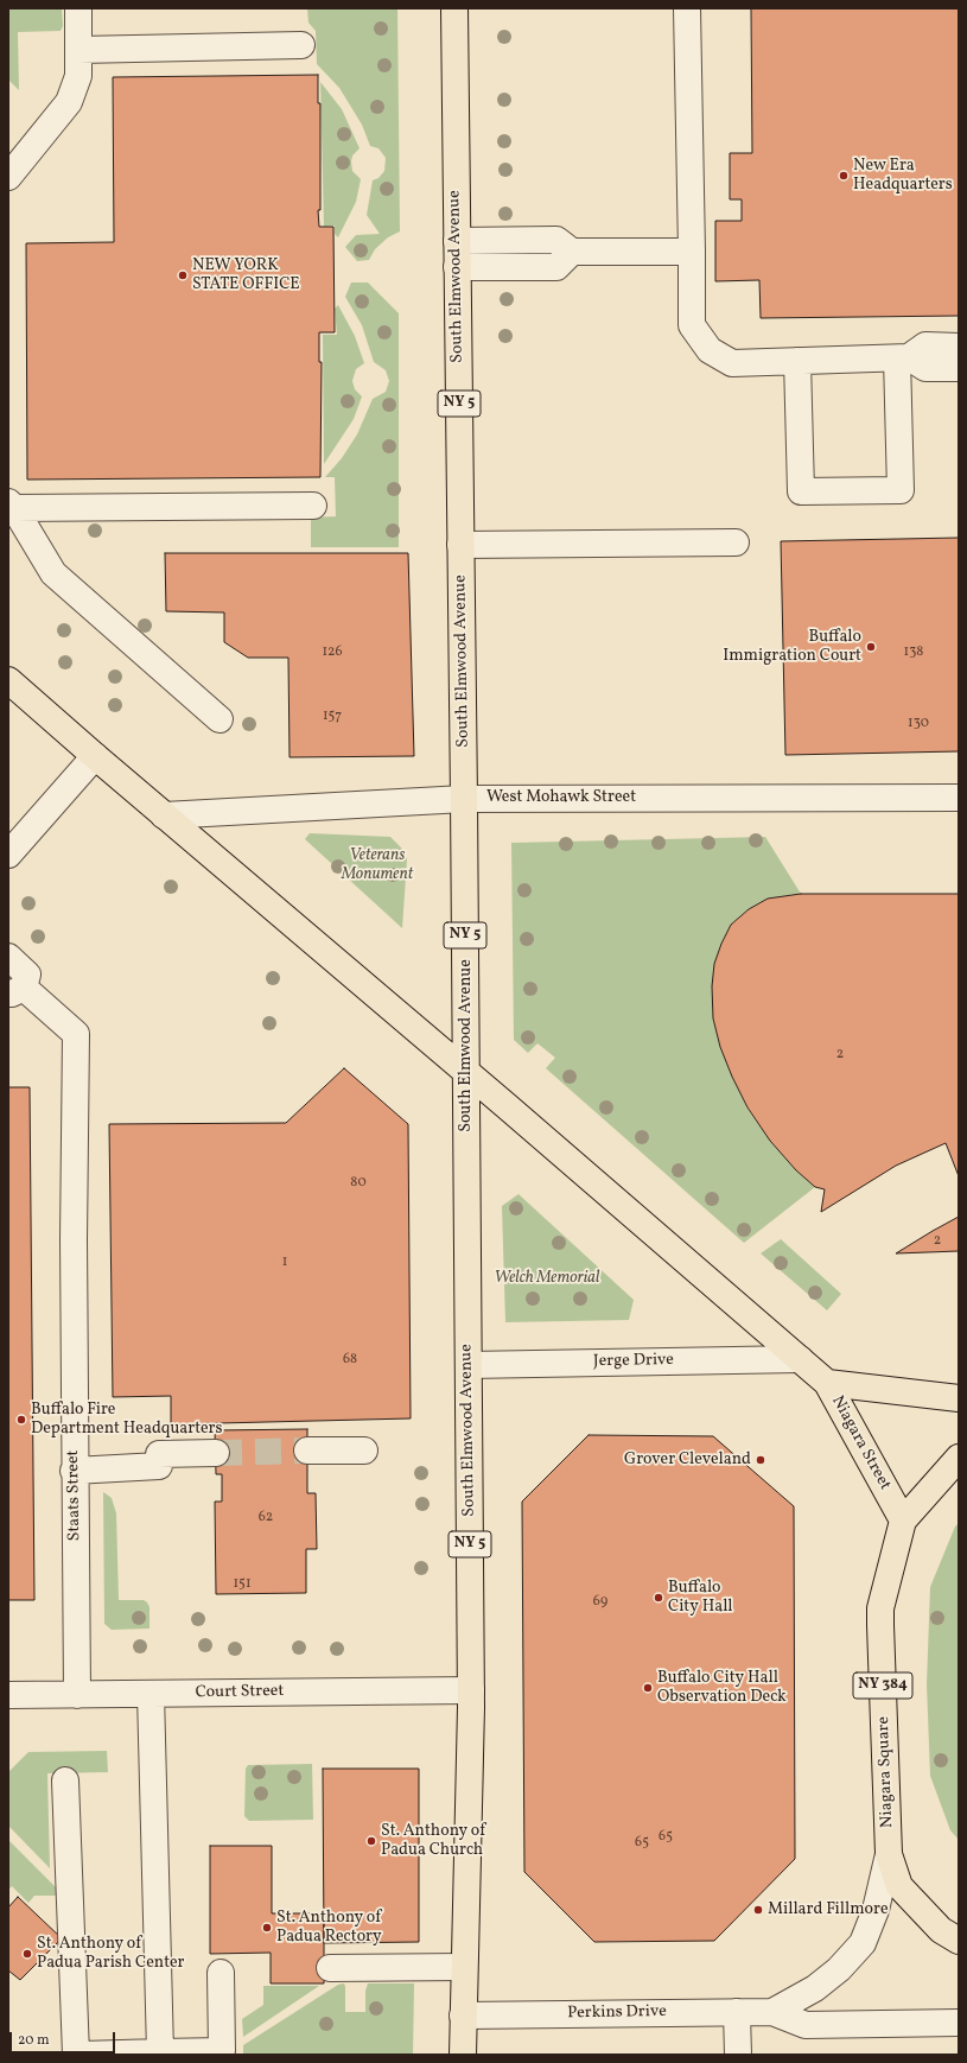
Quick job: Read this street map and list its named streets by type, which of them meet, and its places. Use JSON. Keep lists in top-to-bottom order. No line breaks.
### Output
{"streets":{"main road":["South Elmwood Avenue","NY 5","Niagara Street","NY 384","Niagara Square"],"street":["West Mohawk Street","Jerge Drive","Staats Street","Court Street","Perkins Drive"]},"crossings":[["South Elmwood Avenue","West Mohawk Street"],["South Elmwood Avenue","Jerge Drive"],["South Elmwood Avenue","Court Street"],["South Elmwood Avenue","Perkins Drive"],["Niagara Street","Niagara Square"],["Staats Street","Court Street"],["Niagara Square","Perkins Drive"]],"parks":["Veterans Monument","Welch Memorial"],"places":["New Era Headquarters","NEW YORK STATE OFFICE","Buffalo Immigration Court","Buffalo Fire Department Headquarters","Grover Cleveland","Buffalo City Hall","Buffalo City Hall Observation Deck","St. Anthony of Padua Church","Millard Fillmore","St. Anthony of Padua Rectory","St. Anthony of Padua Parish Center"],"house_numbers":["126","138","157","130","2","80","2","1","68","62","151","69","65","65"],"scale_bar":"20 m"}
